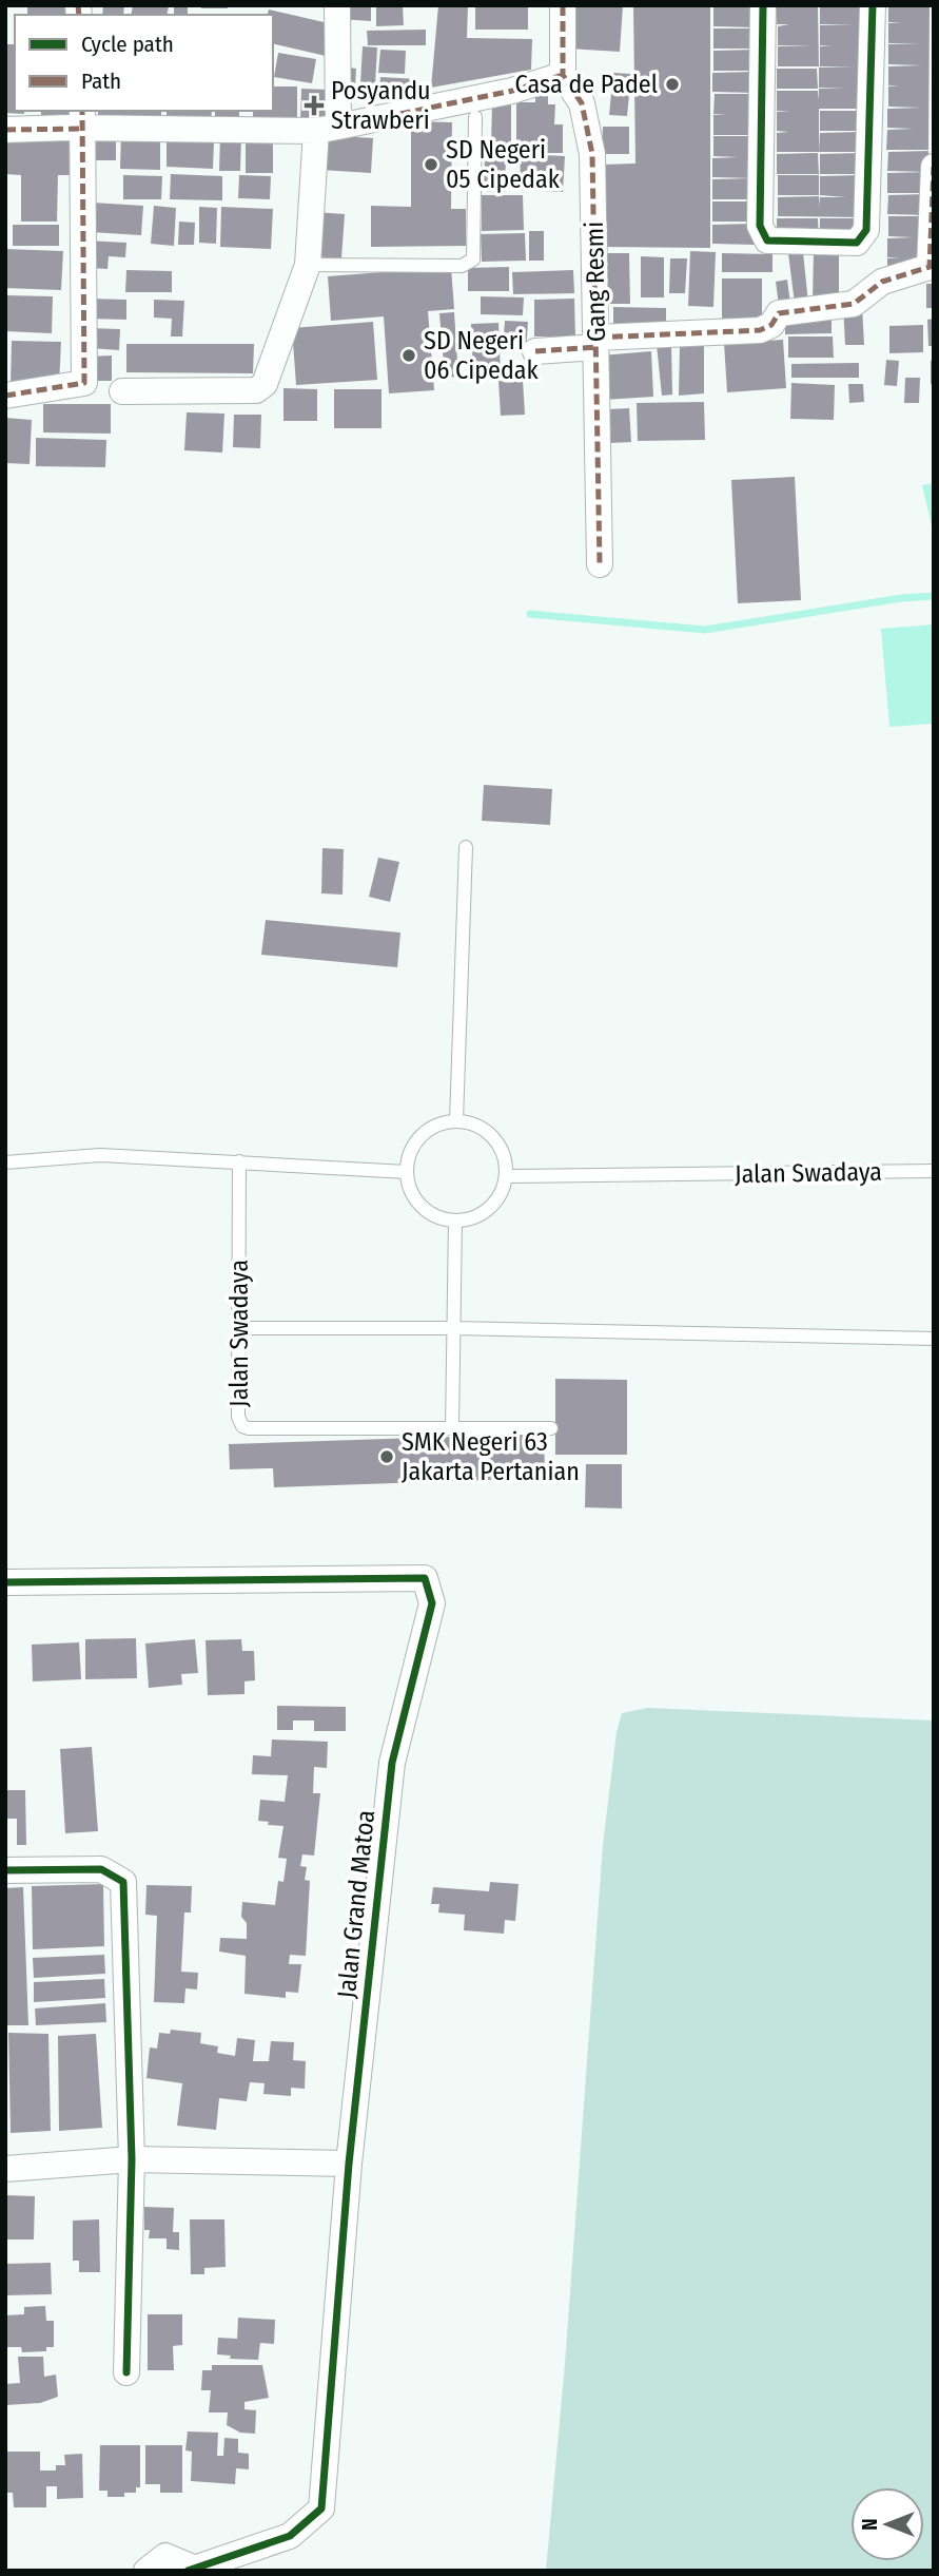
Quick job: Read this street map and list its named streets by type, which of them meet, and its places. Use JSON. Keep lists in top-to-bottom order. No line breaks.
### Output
{"streets":{"street":["Gang Resmi","Jalan Grand Matoa"],"lane":["Jalan Swadaya"]},"places":{"other":["Casa de Padel","SD Negeri 05 Cipedak","SD Negeri 06 Cipedak","SMK Negeri 63 Jakarta Pertanian"],"health":["Posyandu Strawberi"]},"legend":["Cycle path","Path"],"north":"left"}
